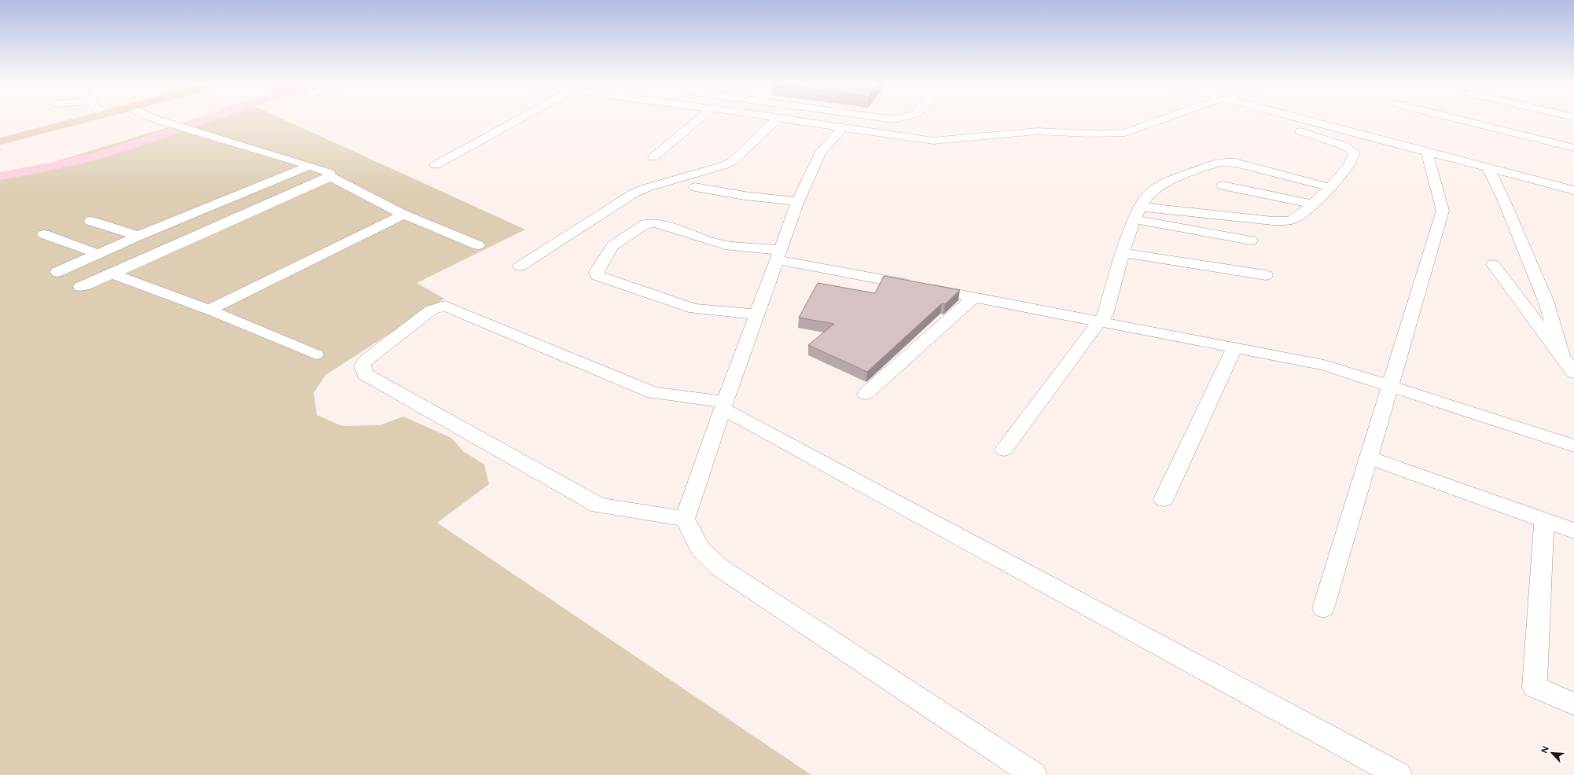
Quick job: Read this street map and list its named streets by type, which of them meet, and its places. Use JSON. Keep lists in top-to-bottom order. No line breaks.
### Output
{"north":"top left"}
